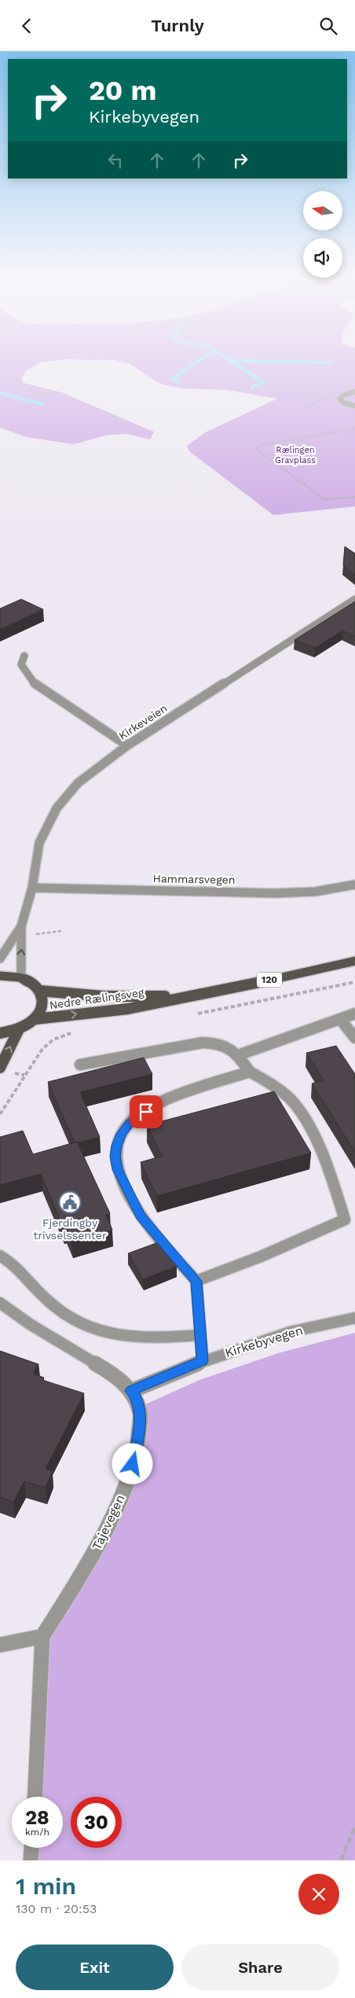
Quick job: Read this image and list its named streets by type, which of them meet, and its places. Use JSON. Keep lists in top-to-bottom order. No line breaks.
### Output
{"streets":{"main road":["120","Nedre Rælingsveg"],"street":["Kirkeveien","Hammarsvegen","Kirkebyvegen","Tajevegen"]},"crossings":[["Kirkeveien","Hammarsvegen"],["Kirkeveien","120"],["120","Nedre Rælingsveg"],["Kirkebyvegen","Tajevegen"]],"parks":["Rælingen Gravplass"],"places":{"public building":["Fjerdingby trivselssenter"]},"north":"left","page":{"header":"Turnly","turn":["20 m","Kirkebyvegen"],"speed":"28 km/h","limit":"30","heading":["1 min","130 m · 20:53"],"buttons":["Exit","Share"]}}
